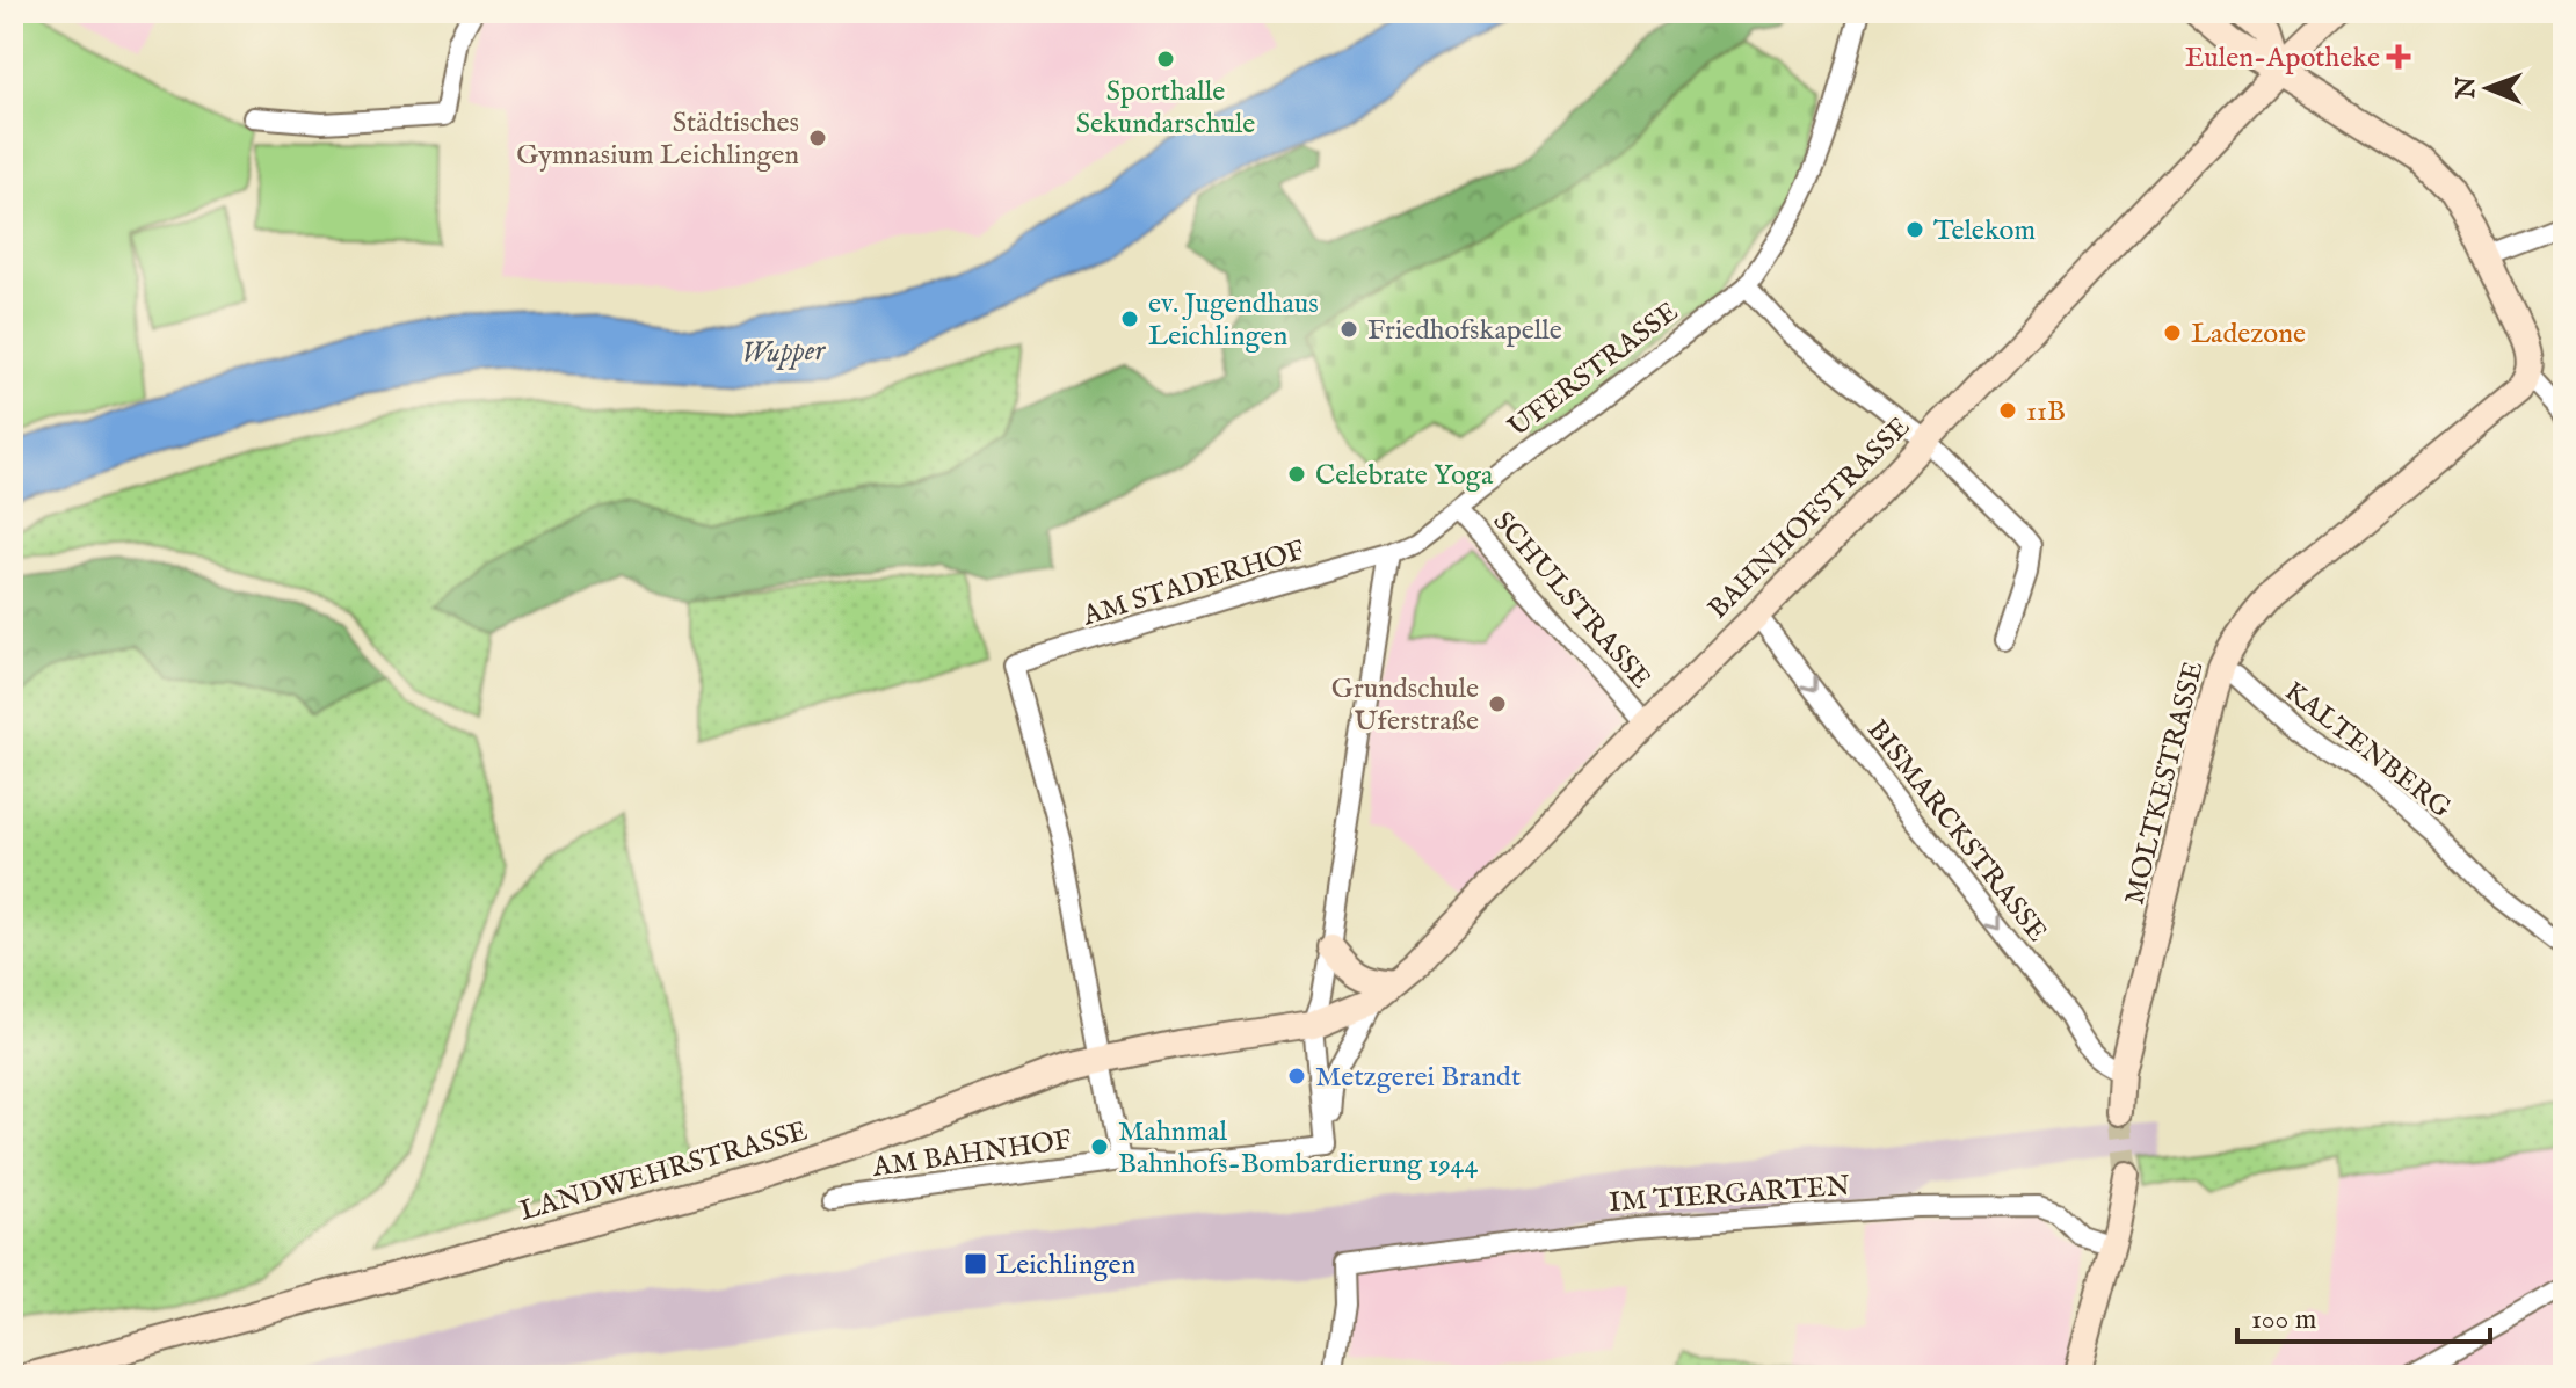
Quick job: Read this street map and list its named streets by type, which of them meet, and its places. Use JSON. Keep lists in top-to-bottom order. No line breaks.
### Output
{"streets":{"main road":["BAHNHOFSTRASSE","MOLTKESTRASSE","LANDWEHRSTRASSE"],"street":["UFERSTRASSE","AM STADERHOF","SCHULSTRASSE","KALTENBERG","BISMARCKSTRASSE","AM BAHNHOF","IM TIERGARTEN"]},"crossings":[["UFERSTRASSE","AM STADERHOF"],["UFERSTRASSE","SCHULSTRASSE"],["BAHNHOFSTRASSE","SCHULSTRASSE"],["BAHNHOFSTRASSE","BISMARCKSTRASSE"],["BAHNHOFSTRASSE","AM BAHNHOF"],["BAHNHOFSTRASSE","LANDWEHRSTRASSE"],["AM STADERHOF","LANDWEHRSTRASSE"],["KALTENBERG","MOLTKESTRASSE"],["MOLTKESTRASSE","BISMARCKSTRASSE"]],"one_way":["BISMARCKSTRASSE"],"water":["Wupper"],"places":{"health":["Eulen-Apotheke"],"other":["Sporthalle Sekundarschule","Städtisches Gymnasium Leichlingen","Telekom","ev. Jugendhaus Leichlingen","Friedhofskapelle","Ladezone","11B","Celebrate Yoga","Grundschule Uferstraße","Metzgerei Brandt","Mahnmal Bahnhofs-Bombardierung 1944"],"transit":["Leichlingen"]},"scale_bar":"100 m","north":"left"}
